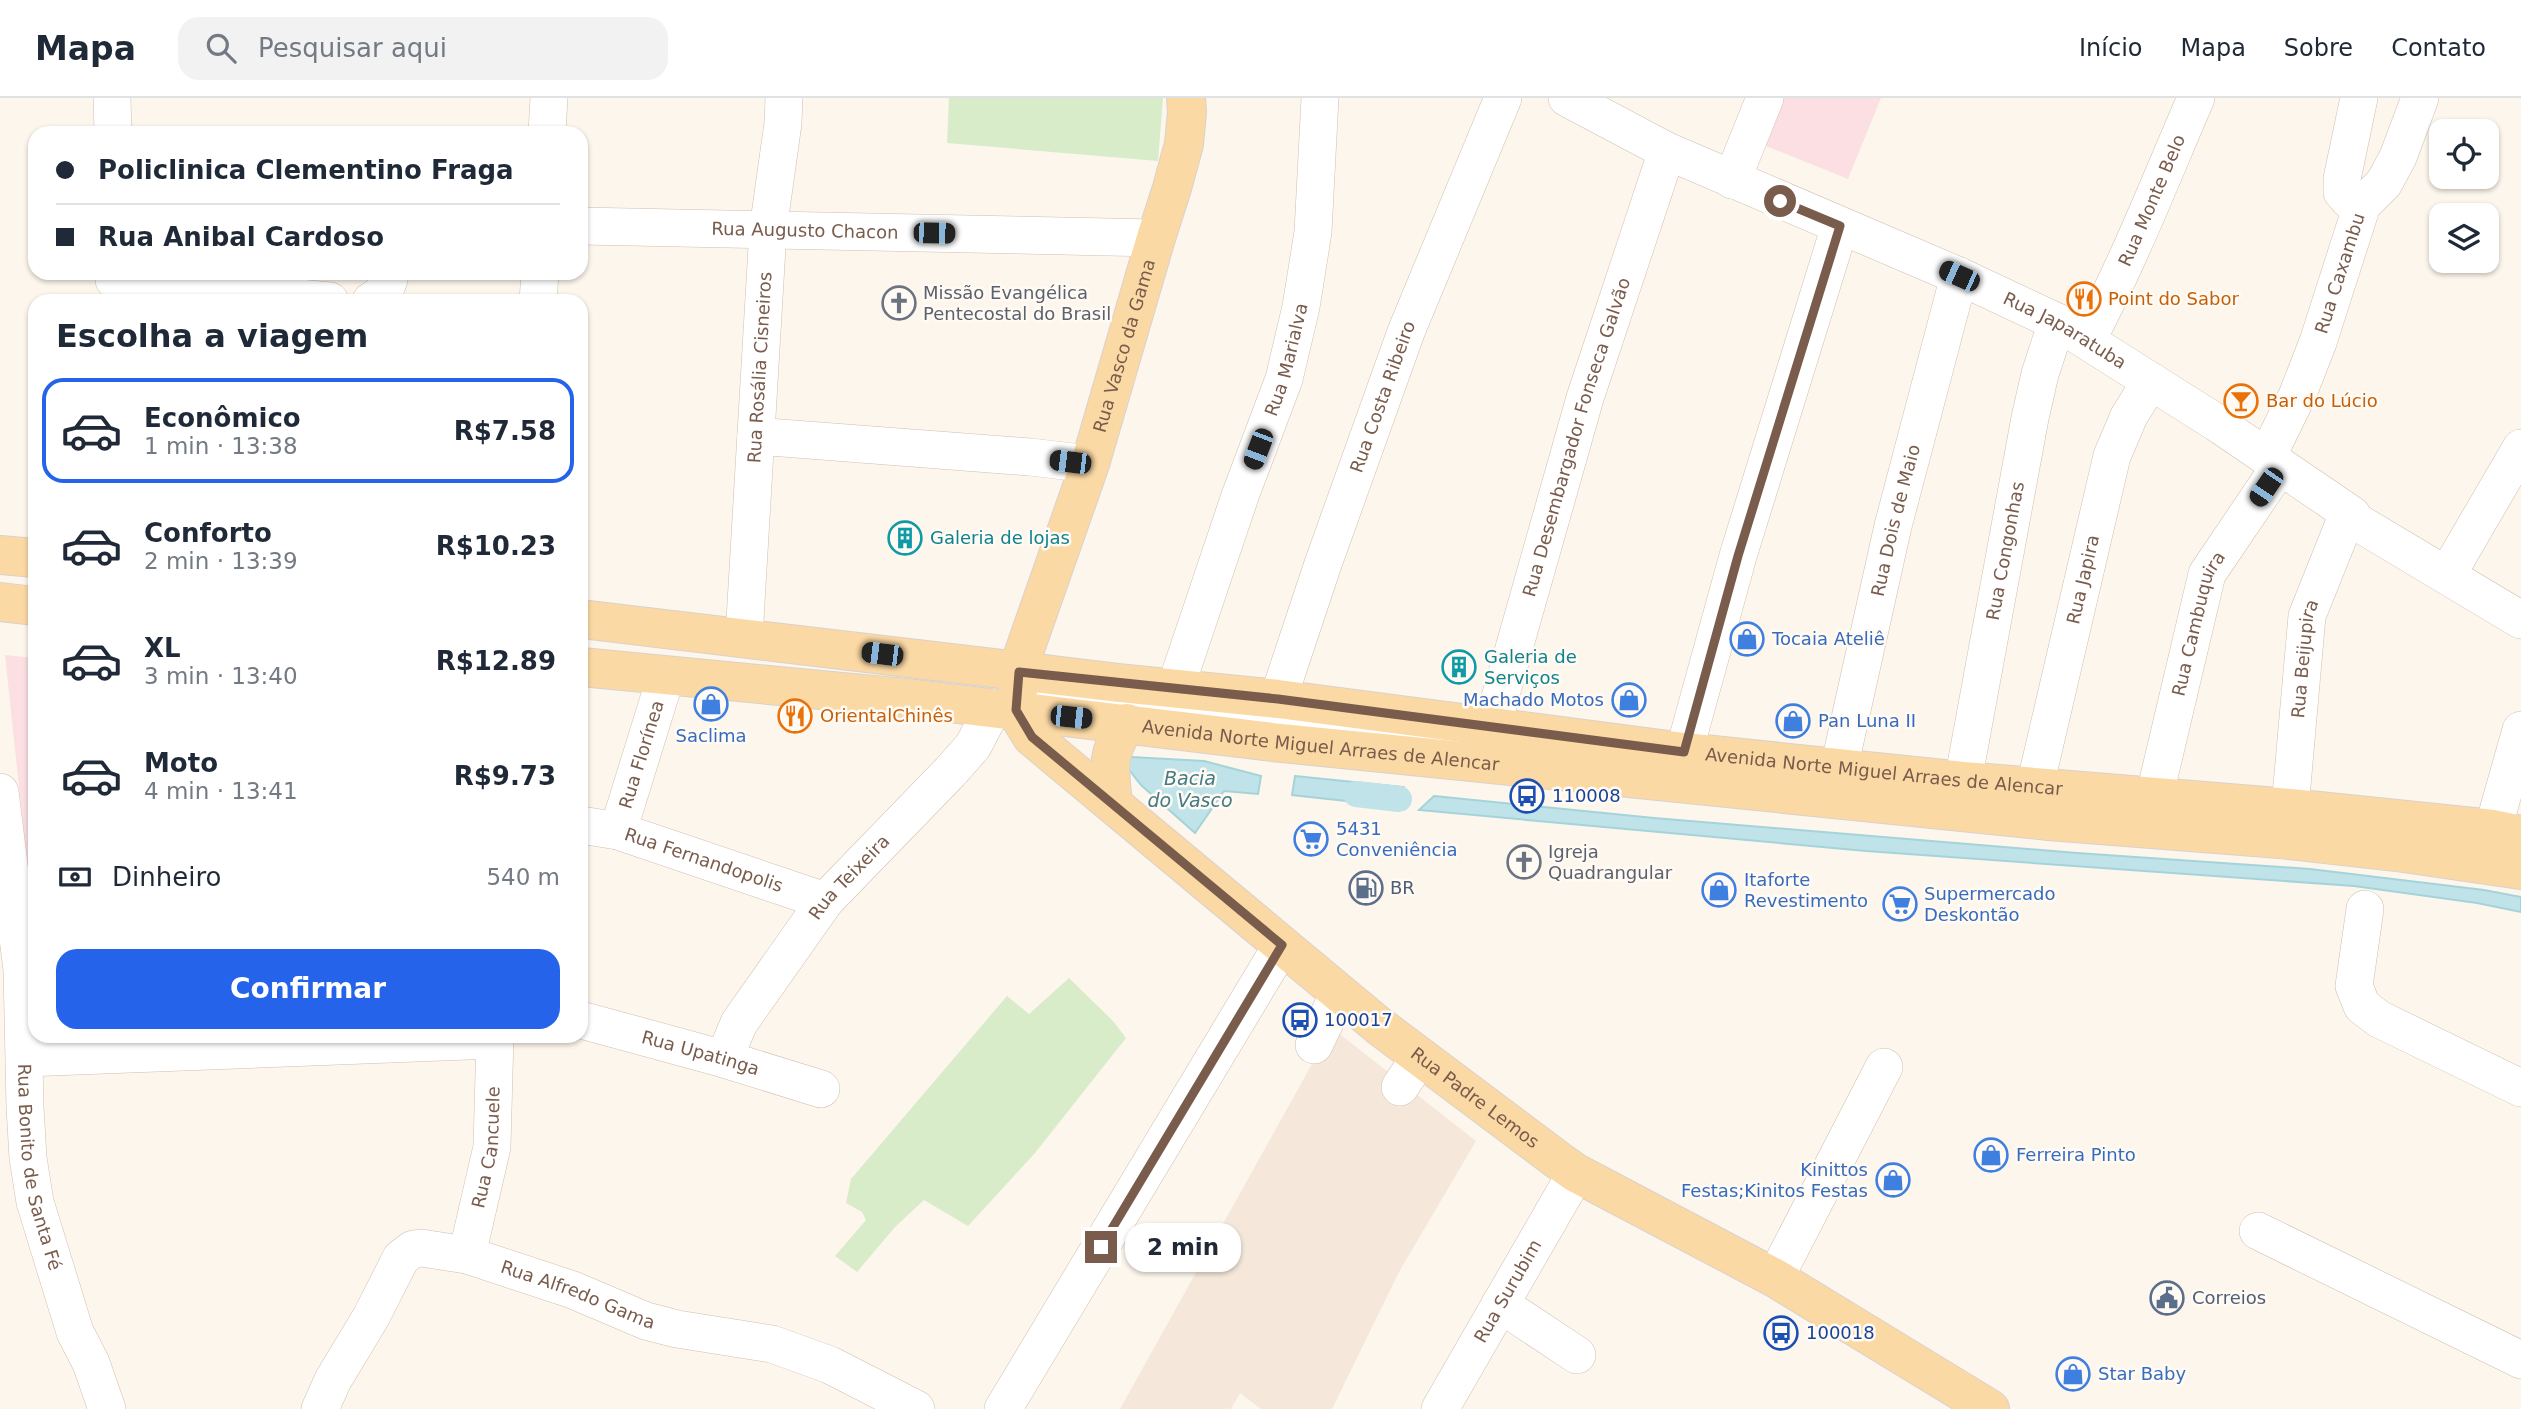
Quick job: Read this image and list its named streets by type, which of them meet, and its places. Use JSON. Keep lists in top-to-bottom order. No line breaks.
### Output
{"streets":{"main road":["Rua Vasco da Gama","Avenida Norte Miguel Arraes de Alencar","Rua Padre Lemos"],"street":["Rua Monte Belo","Rua Augusto Chacon","Rua Caxambu","Rua Japaratuba","Rua Marialva","Rua Rosália Cisneiros","Rua Costa Ribeiro","Rua Desembargador Fonseca Galvão","Rua Dois de Maio","Rua Congonhas","Rua Japira","Rua Cambuquira","Rua Beijupira","Rua Florínea","Rua Fernandopolis","Rua Teixeira","Rua Upatinga","Rua Cancuele","Rua Bonito de Santa Fé","Rua Surubim","Rua Alfredo Gama"]},"crossings":[["Rua Monte Belo","Rua Japaratuba"],["Rua Monte Belo","Rua Congonhas"],["Rua Augusto Chacon","Rua Vasco da Gama"],["Rua Augusto Chacon","Rua Rosália Cisneiros"],["Rua Caxambu","Rua Japaratuba"],["Rua Caxambu","Rua Cambuquira"],["Rua Japaratuba","Rua Desembargador Fonseca Galvão"],["Rua Japaratuba","Rua Dois de Maio"],["Rua Japaratuba","Rua Congonhas"],["Rua Japaratuba","Rua Japira"],["Rua Japaratuba","Rua Cambuquira"],["Rua Japaratuba","Rua Beijupira"],["Rua Vasco da Gama","Avenida Norte Miguel Arraes de Alencar"],["Rua Vasco da Gama","Rua Teixeira"],["Rua Vasco da Gama","Rua Padre Lemos"],["Rua Marialva","Avenida Norte Miguel Arraes de Alencar"],["Rua Rosália Cisneiros","Avenida Norte Miguel Arraes de Alencar"],["Rua Costa Ribeiro","Avenida Norte Miguel Arraes de Alencar"],["Rua Desembargador Fonseca Galvão","Avenida Norte Miguel Arraes de Alencar"],["Rua Dois de Maio","Avenida Norte Miguel Arraes de Alencar"],["Rua Congonhas","Avenida Norte Miguel Arraes de Alencar"],["Rua Japira","Avenida Norte Miguel Arraes de Alencar"],["Rua Cambuquira","Avenida Norte Miguel Arraes de Alencar"],["Rua Beijupira","Avenida Norte Miguel Arraes de Alencar"],["Avenida Norte Miguel Arraes de Alencar","Rua Florínea"],["Avenida Norte Miguel Arraes de Alencar","Rua Teixeira"],["Avenida Norte Miguel Arraes de Alencar","Rua Padre Lemos"],["Rua Florínea","Rua Fernandopolis"],["Rua Fernandopolis","Rua Teixeira"],["Rua Teixeira","Rua Upatinga"],["Rua Teixeira","Rua Padre Lemos"],["Rua Padre Lemos","Rua Surubim"],["Rua Cancuele","Rua Alfredo Gama"]],"water":["Bacia do Vasco"],"places":{"restaurant":["Point do Sabor","OrientalChinês"],"church":["Missão Evangélica Pentecostal do Brasil","Igreja Quadrangular"],"bar":["Bar do Lúcio"],"building":["Galeria de lojas","Galeria de Serviços"],"shop":["Tocaia Ateliê","Machado Motos","Saclima","Pan Luna II","Itaforte Revestimento","Ferreira Pinto","Kinittos Festas;Kinitos Festas","Star Baby"],"bus stop":["110008","100017","100018"],"supermarket":["5431 Conveniência","Supermercado Deskontão"],"fuel station":["BR"],"public building":["Correios"]},"page":{"header":"Mapa","search":"Pesquisar aqui","nav":["Início","Mapa","Sobre","Contato"],"banner":["Policlinica Clementino Fraga","Rua Anibal Cardoso"],"heading":"Escolha a viagem","list":[{"name":"Econômico","note":"1 min · 13:38","value":"R$7.58"},{"name":"Conforto","note":"2 min · 13:39","value":"R$10.23"},{"name":"XL","note":"3 min · 13:40","value":"R$12.89"},{"name":"Moto","note":"4 min · 13:41","value":"R$9.73"}],"pay":["Dinheiro","540 m"],"buttons":"Confirmar","bubble":"2 min"}}
